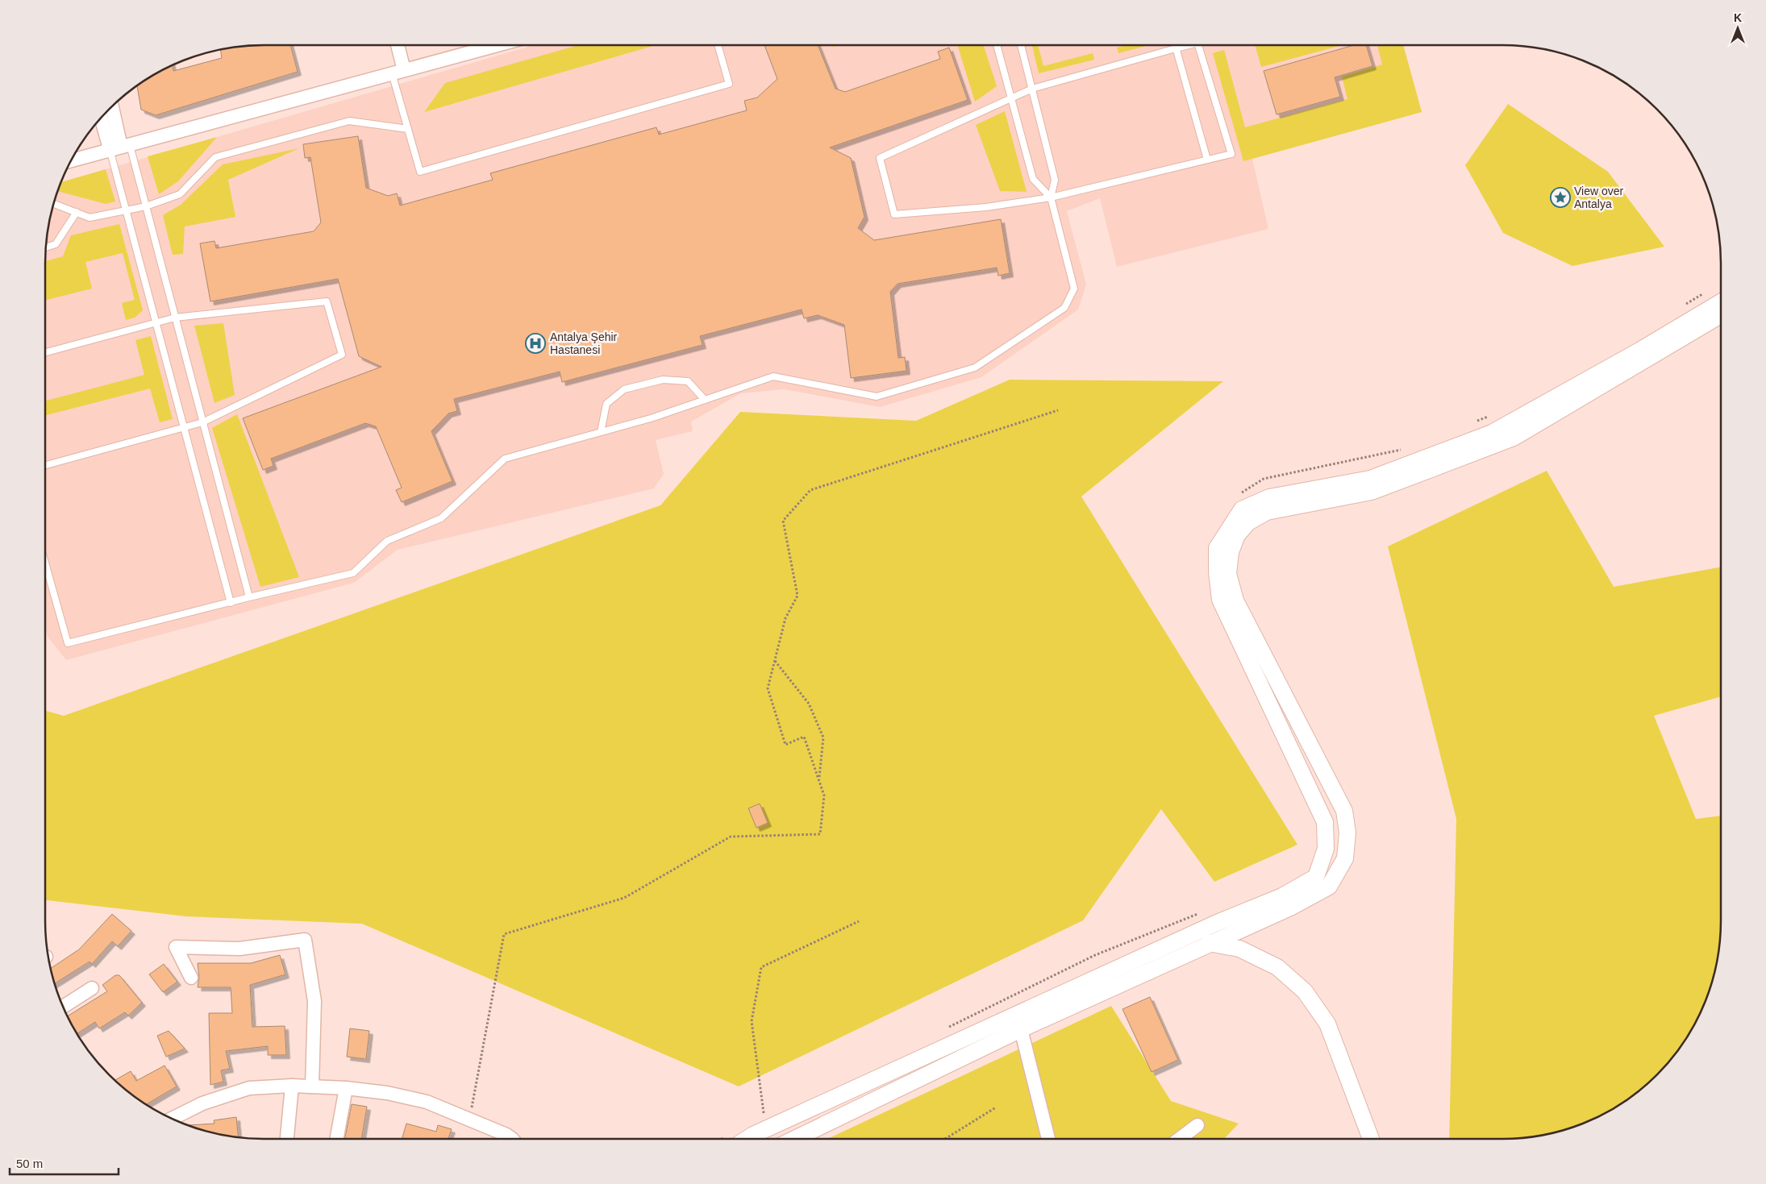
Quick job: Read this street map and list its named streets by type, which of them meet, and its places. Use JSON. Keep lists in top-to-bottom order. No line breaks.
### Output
{"places":{"place":["View over Antalya"],"hospital":["Antalya Şehir Hastanesi"]},"scale_bar":"50 m","north":"top"}
